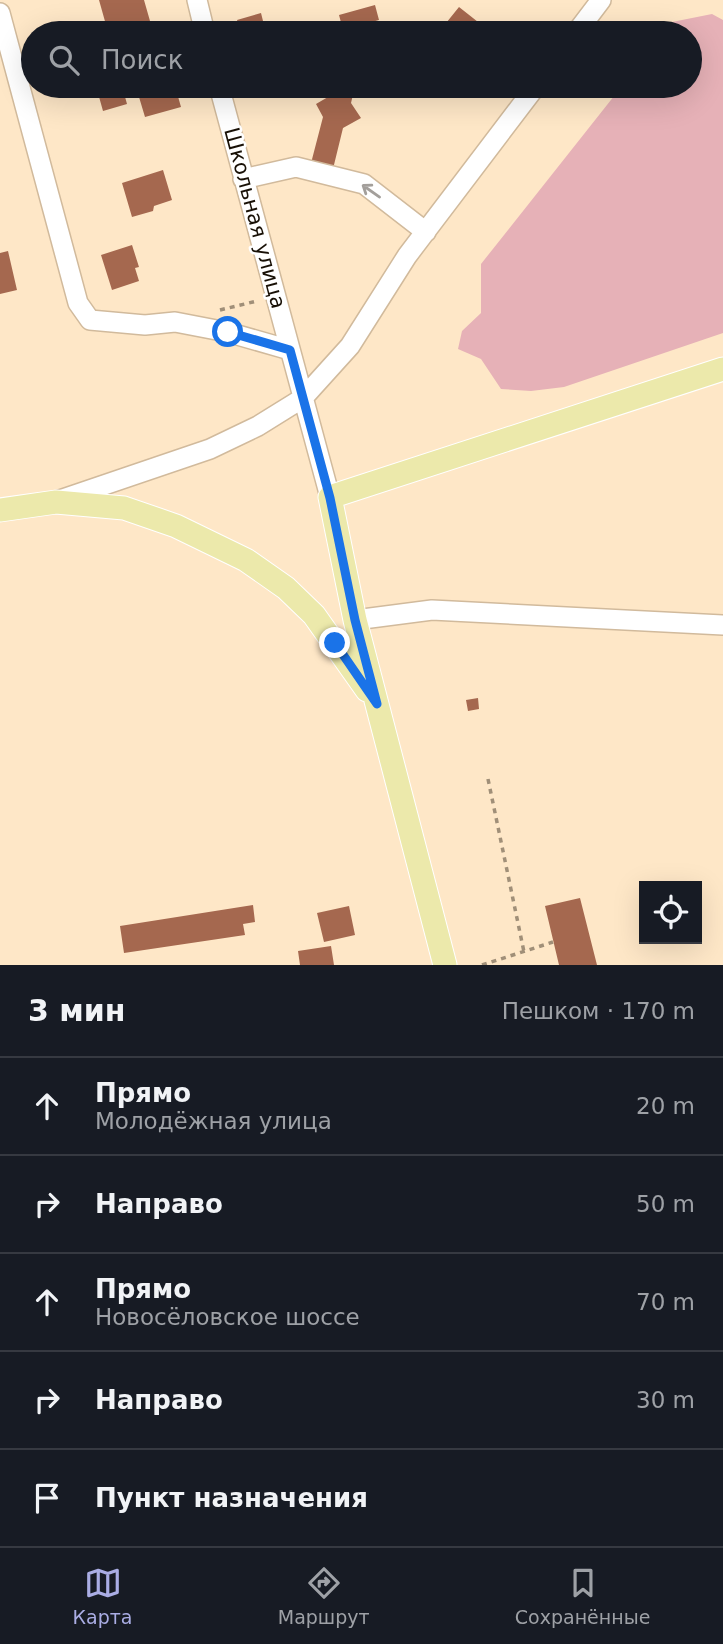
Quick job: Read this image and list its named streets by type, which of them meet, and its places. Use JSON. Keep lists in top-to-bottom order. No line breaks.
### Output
{"streets":{"street":["Школьная улица"]},"page":{"search":"Поиск","heading":["3 мин","Пешком · 170 m"],"list":[["Прямо","Молодёжная улица","20 m"],["Направо","50 m"],["Прямо","Новосёловское шоссе","70 m"],["Направо","30 m"],"Пункт назначения"],"nav":["Карта","Маршрут","Сохранённые"]}}
